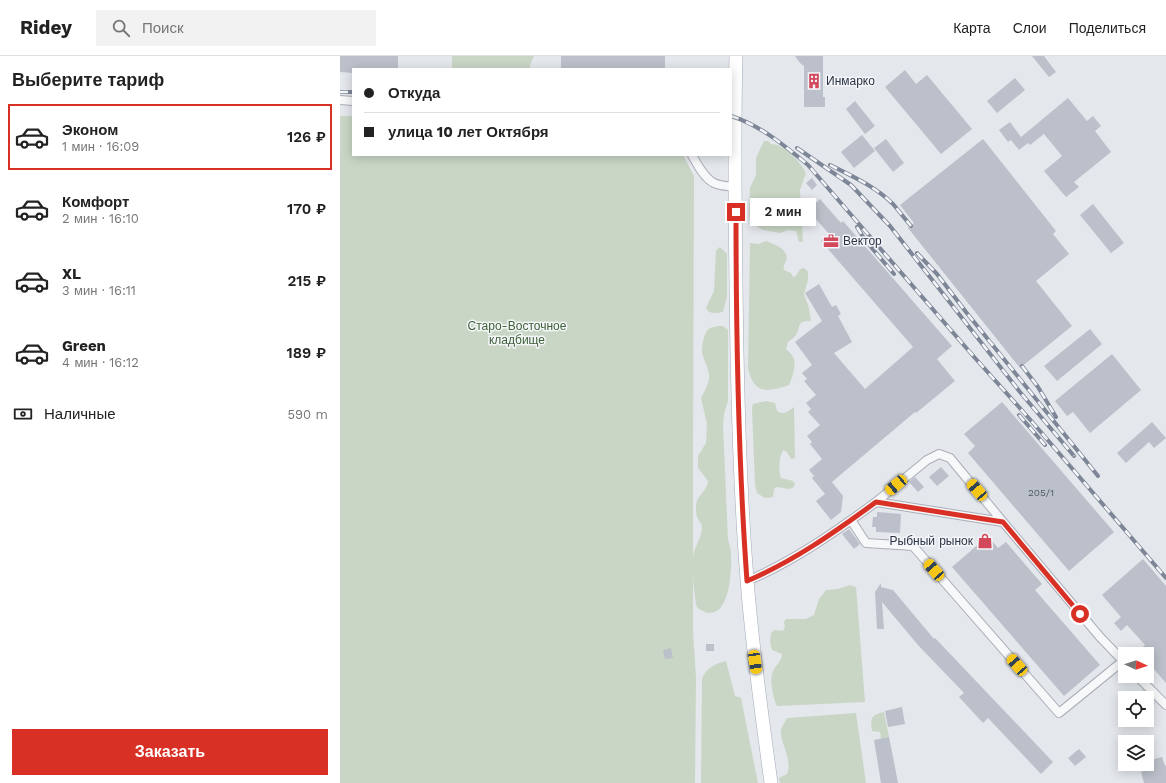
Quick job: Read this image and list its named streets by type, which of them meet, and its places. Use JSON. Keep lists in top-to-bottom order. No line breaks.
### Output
{"parks":["Старо-Восточное кладбище"],"places":{"building":["Инмарко"],"office":["Вектор"],"shop":["Рыбный рынок"]},"house_numbers":["205/1"],"north":"right","page":{"header":"Ridey","search":"Поиск","nav":["Карта","Слои","Поделиться"],"heading":"Выберите тариф","banner":["Откуда","улица 10 лет Октября"],"list":[{"name":"Эконом","note":"1 мин · 16:09","value":"126 ₽"},{"name":"Комфорт","note":"2 мин · 16:10","value":"170 ₽"},{"name":"XL","note":"3 мин · 16:11","value":"215 ₽"},{"name":"Green","note":"4 мин · 16:12","value":"189 ₽"}],"bubble":"2 мин","pay":["Наличные","590 m"],"buttons":"Заказать"}}
